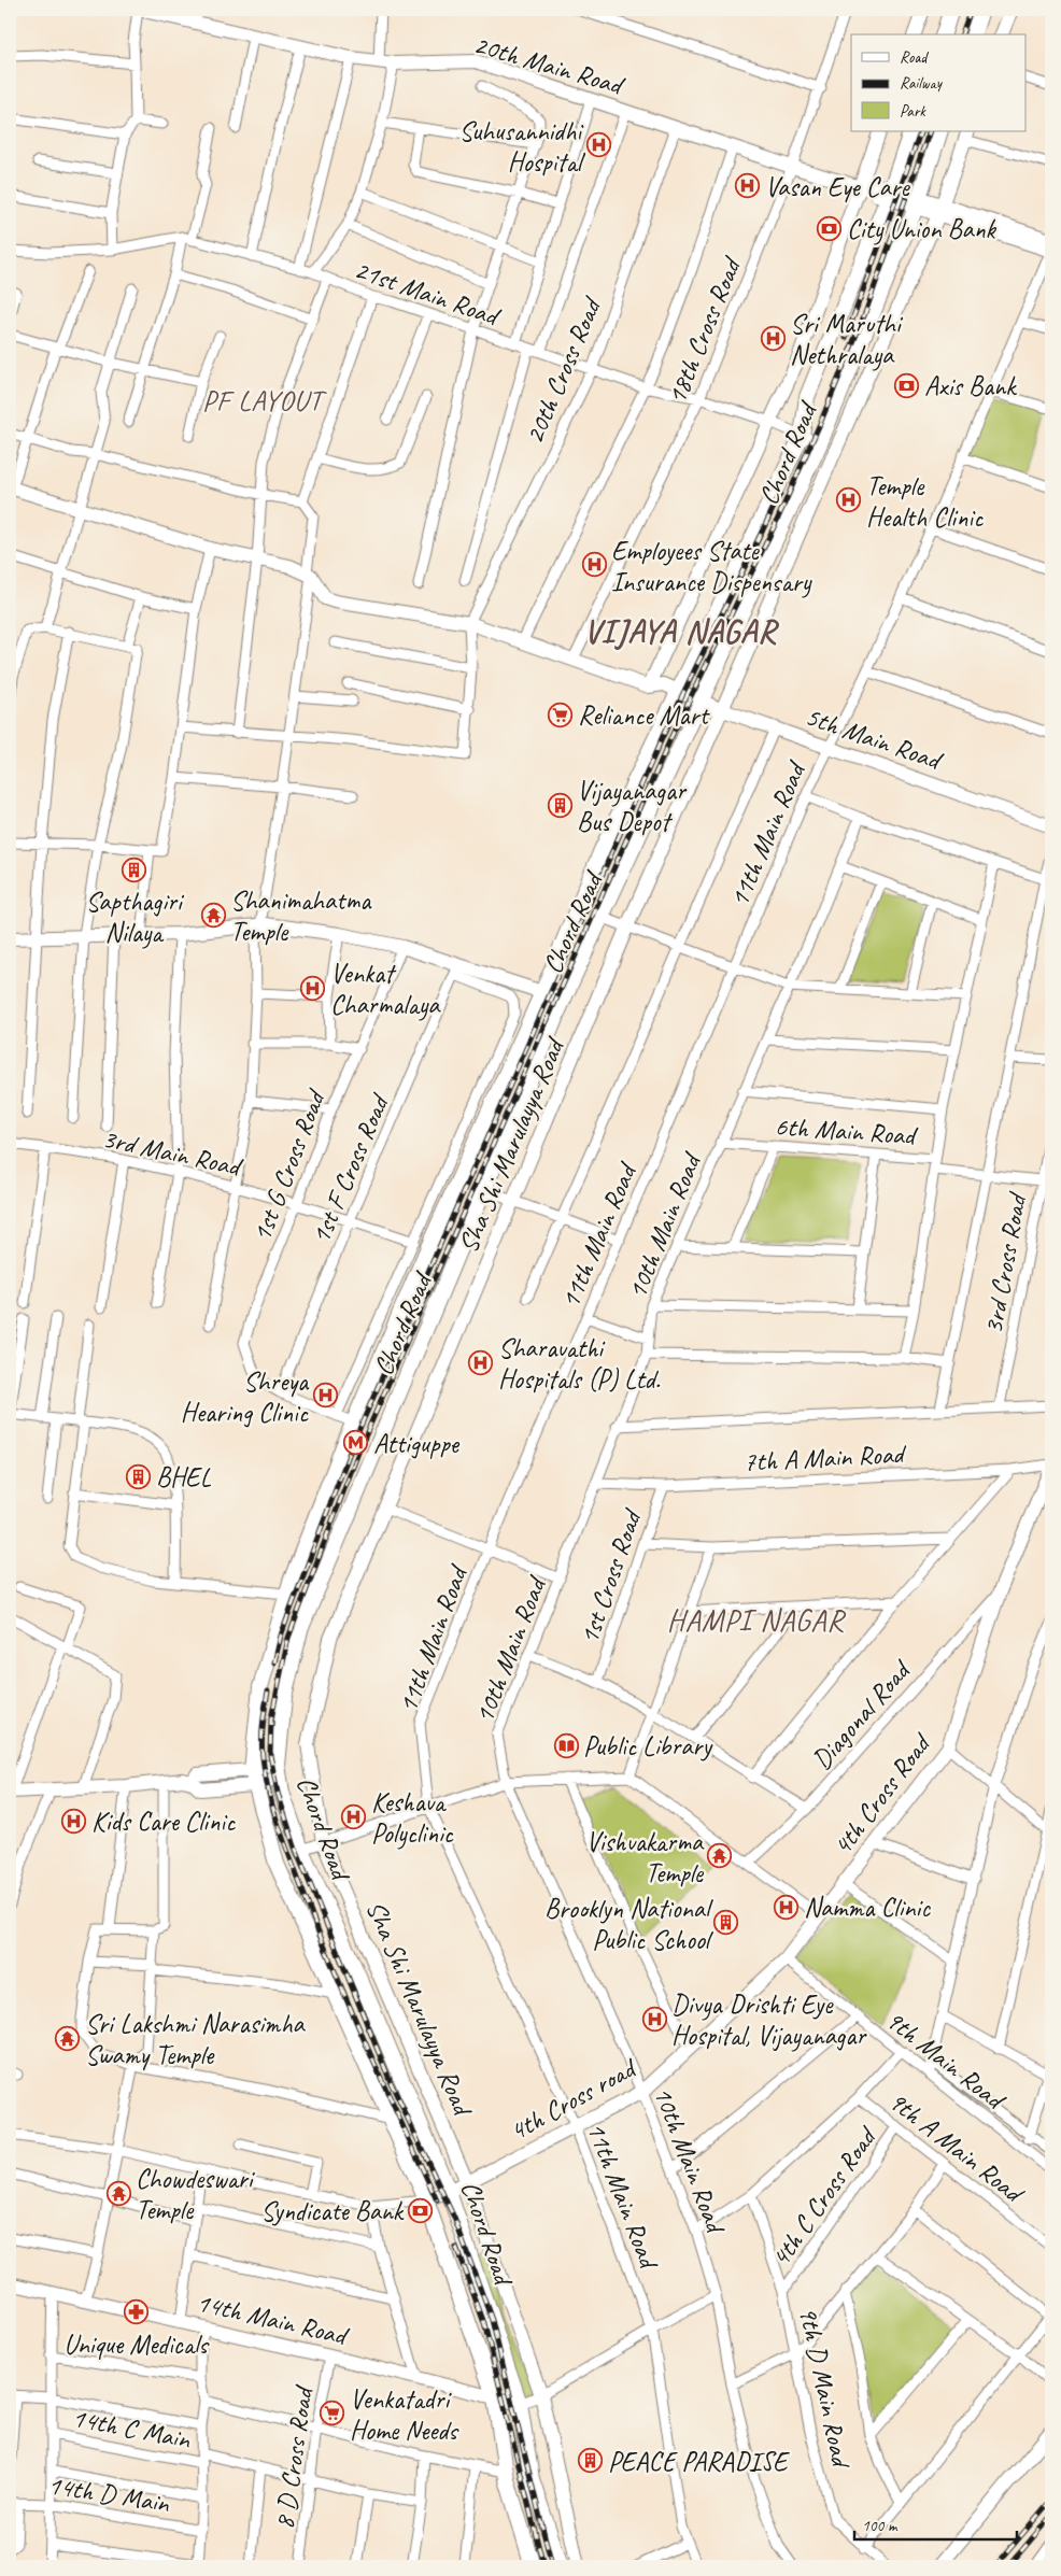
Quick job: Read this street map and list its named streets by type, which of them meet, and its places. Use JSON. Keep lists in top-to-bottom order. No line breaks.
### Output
{"streets":{"main road":["Chord Road"],"street":["20th Main Road","21st Main Road","18th Cross Road","20th Cross Road","5th Main Road","11th Main Road","6th Main Road","Sha Shi Marulayya Road","3rd Main Road","1st G Cross Road","1st F Cross Road","10th Main Road","3rd Cross Road","7th A Main Road","1st Cross Road","Diagonal Road","4th Cross Road","9th Main Road","4th Cross road","9th A Main Road","4th C Cross Road","14th Main Road","9th D Main Road","14th C Main","8 D Cross Road","14th D Main"]},"crossings":[["20th Main Road","18th Cross Road"],["20th Main Road","20th Cross Road"],["20th Main Road","Chord Road"],["20th Main Road","Sha Shi Marulayya Road"],["21st Main Road","18th Cross Road"],["21st Main Road","20th Cross Road"],["21st Main Road","Chord Road"],["18th Cross Road","5th Main Road"],["20th Cross Road","5th Main Road"],["Chord Road","5th Main Road"],["Chord Road","1st G Cross Road"],["Chord Road","4th Cross road"],["Chord Road","14th Main Road"],["5th Main Road","11th Main Road"],["5th Main Road","Sha Shi Marulayya Road"],["11th Main Road","4th Cross road"],["6th Main Road","10th Main Road"],["6th Main Road","3rd Cross Road"],["Sha Shi Marulayya Road","4th Cross road"],["3rd Main Road","1st G Cross Road"],["3rd Main Road","1st F Cross Road"],["1st G Cross Road","1st F Cross Road"],["10th Main Road","7th A Main Road"],["10th Main Road","4th Cross road"],["7th A Main Road","1st Cross Road"],["7th A Main Road","4th Cross Road"],["Diagonal Road","4th Cross Road"],["4th Cross Road","9th Main Road"],["4th Cross Road","4th Cross road"],["9th A Main Road","4th C Cross Road"],["4th C Cross Road","9th D Main Road"],["14th Main Road","8 D Cross Road"],["14th C Main","8 D Cross Road"]],"districts":["PF LAYOUT","VIJAYA NAGAR","HAMPI NAGAR"],"places":{"hospital":["Suhusannidhi Hospital","Vasan Eye Care","Sri Maruthi Nethralaya","Temple Health Clinic","Employees State Insurance Dispensary","Venkat Charmalaya","Sharavathi Hospitals (P) Ltd.","Shreya Hearing Clinic","Keshava Polyclinic","Kids Care Clinic","Namma Clinic","Divya Drishti Eye Hospital, Vijayanagar"],"bank":["City Union Bank","Axis Bank","Syndicate Bank"],"supermarket":["Reliance Mart","Venkatadri Home Needs"],"building":["Vijayanagar Bus Depot","Sapthagiri Nilaya","BHEL","Brooklyn National Public School","PEACE PARADISE"],"temple":["Shanimahatma Temple","Vishvakarma Temple","Sri Lakshmi Narasimha Swamy Temple","Chowdeswari Temple"],"metro station":["Attiguppe"],"library":["Public Library"],"pharmacy":["Unique Medicals"]},"legend":["Road","Railway","Park"],"scale_bar":"100 m"}
